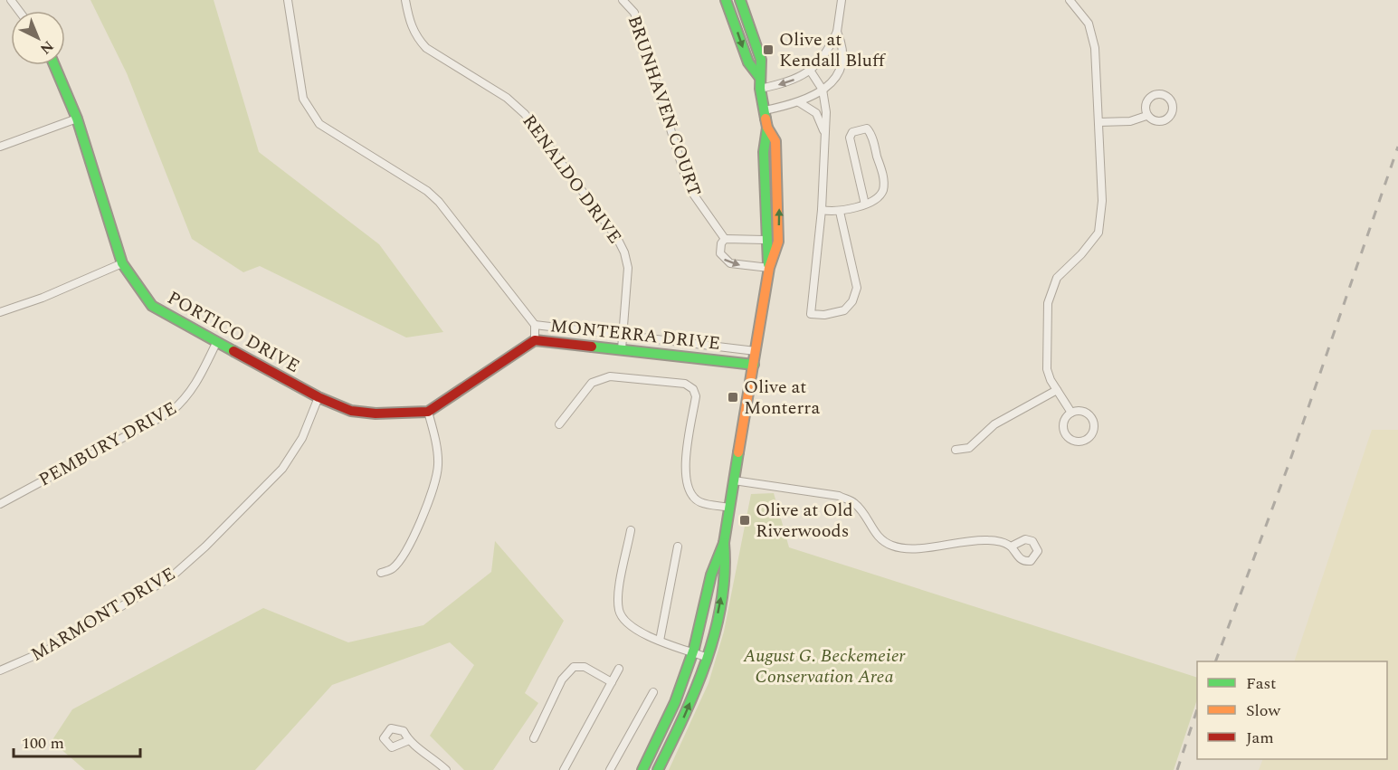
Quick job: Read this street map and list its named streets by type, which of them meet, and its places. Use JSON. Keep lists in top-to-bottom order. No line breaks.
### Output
{"streets":{"main road":["PORTICO DRIVE","MONTERRA DRIVE"],"street":["BRUNHAVEN COURT","RENALDO DRIVE","PEMBURY DRIVE","MARMONT DRIVE"]},"crossings":[["RENALDO DRIVE","MONTERRA DRIVE"],["PORTICO DRIVE","MONTERRA DRIVE"],["PORTICO DRIVE","PEMBURY DRIVE"],["PORTICO DRIVE","MARMONT DRIVE"]],"parks":["August G. Beckemeier Conservation Area"],"places":{"transit":["Olive at Kendall Bluff","Olive at Monterra","Olive at Old Riverwoods"]},"legend":["Fast","Slow","Jam"],"scale_bar":"100 m","north":"bottom right"}
